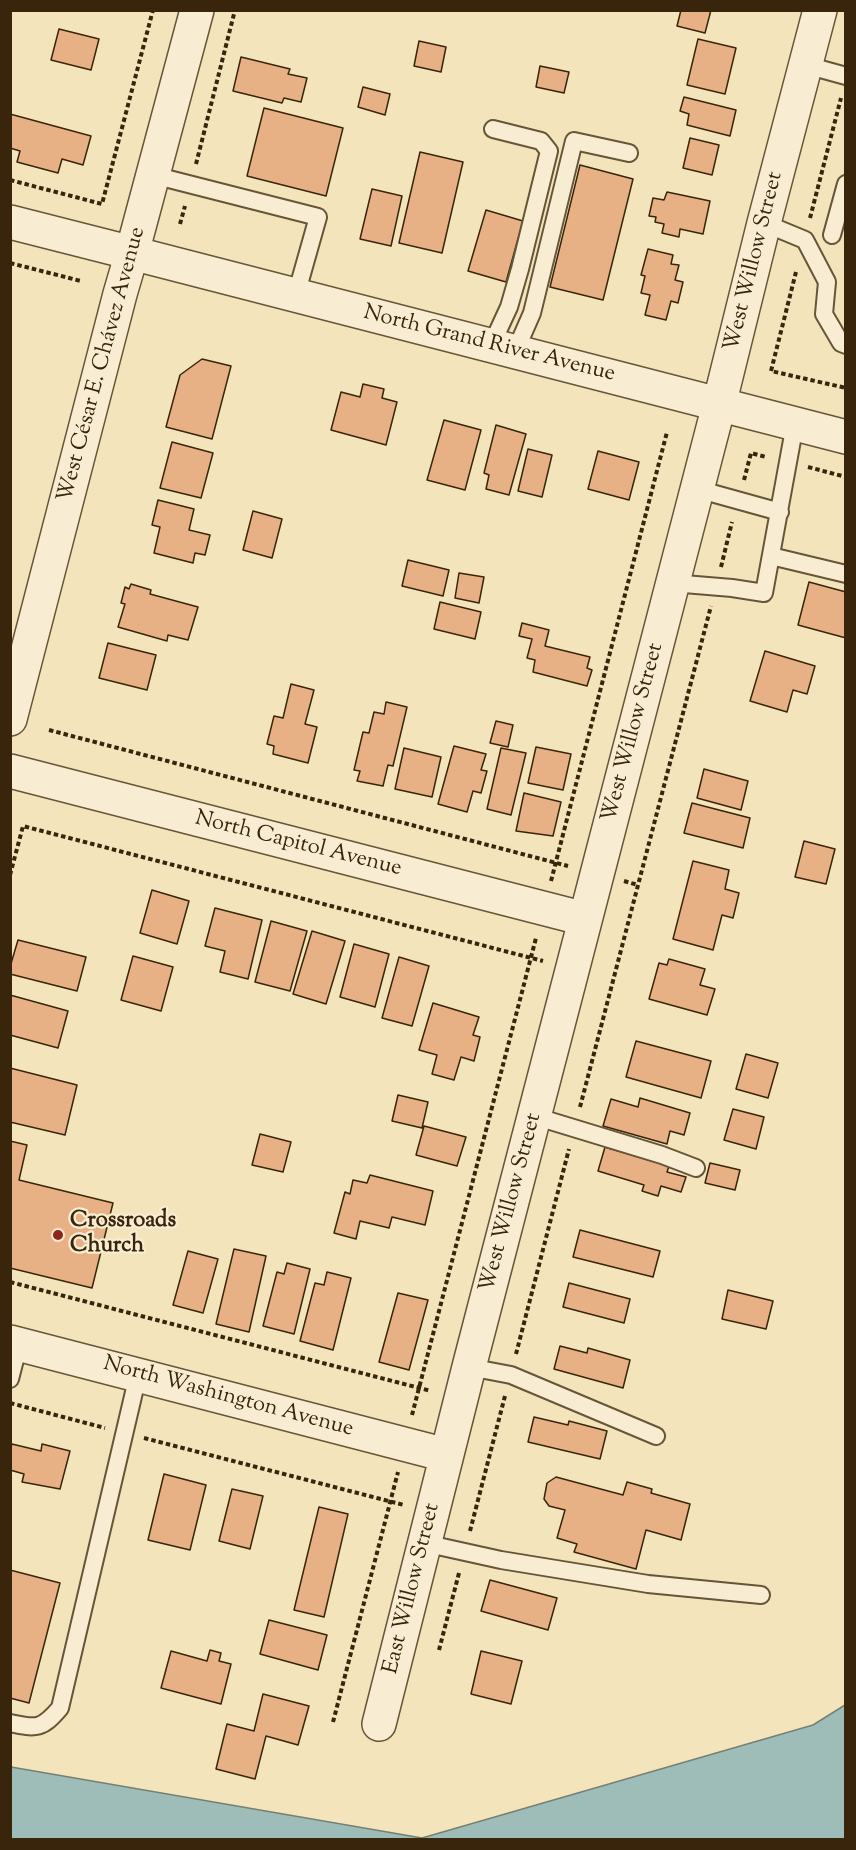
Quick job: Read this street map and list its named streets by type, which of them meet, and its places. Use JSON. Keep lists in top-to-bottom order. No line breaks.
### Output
{"streets":{"street":["West Willow Street","North Grand River Avenue","West César E. Chávez Avenue","North Capitol Avenue","North Washington Avenue","East Willow Street"]},"crossings":[["West Willow Street","North Grand River Avenue"],["West Willow Street","North Capitol Avenue"],["West Willow Street","North Washington Avenue"],["West Willow Street","East Willow Street"],["North Grand River Avenue","West César E. Chávez Avenue"],["North Washington Avenue","East Willow Street"]],"places":["Crossroads Church"]}
